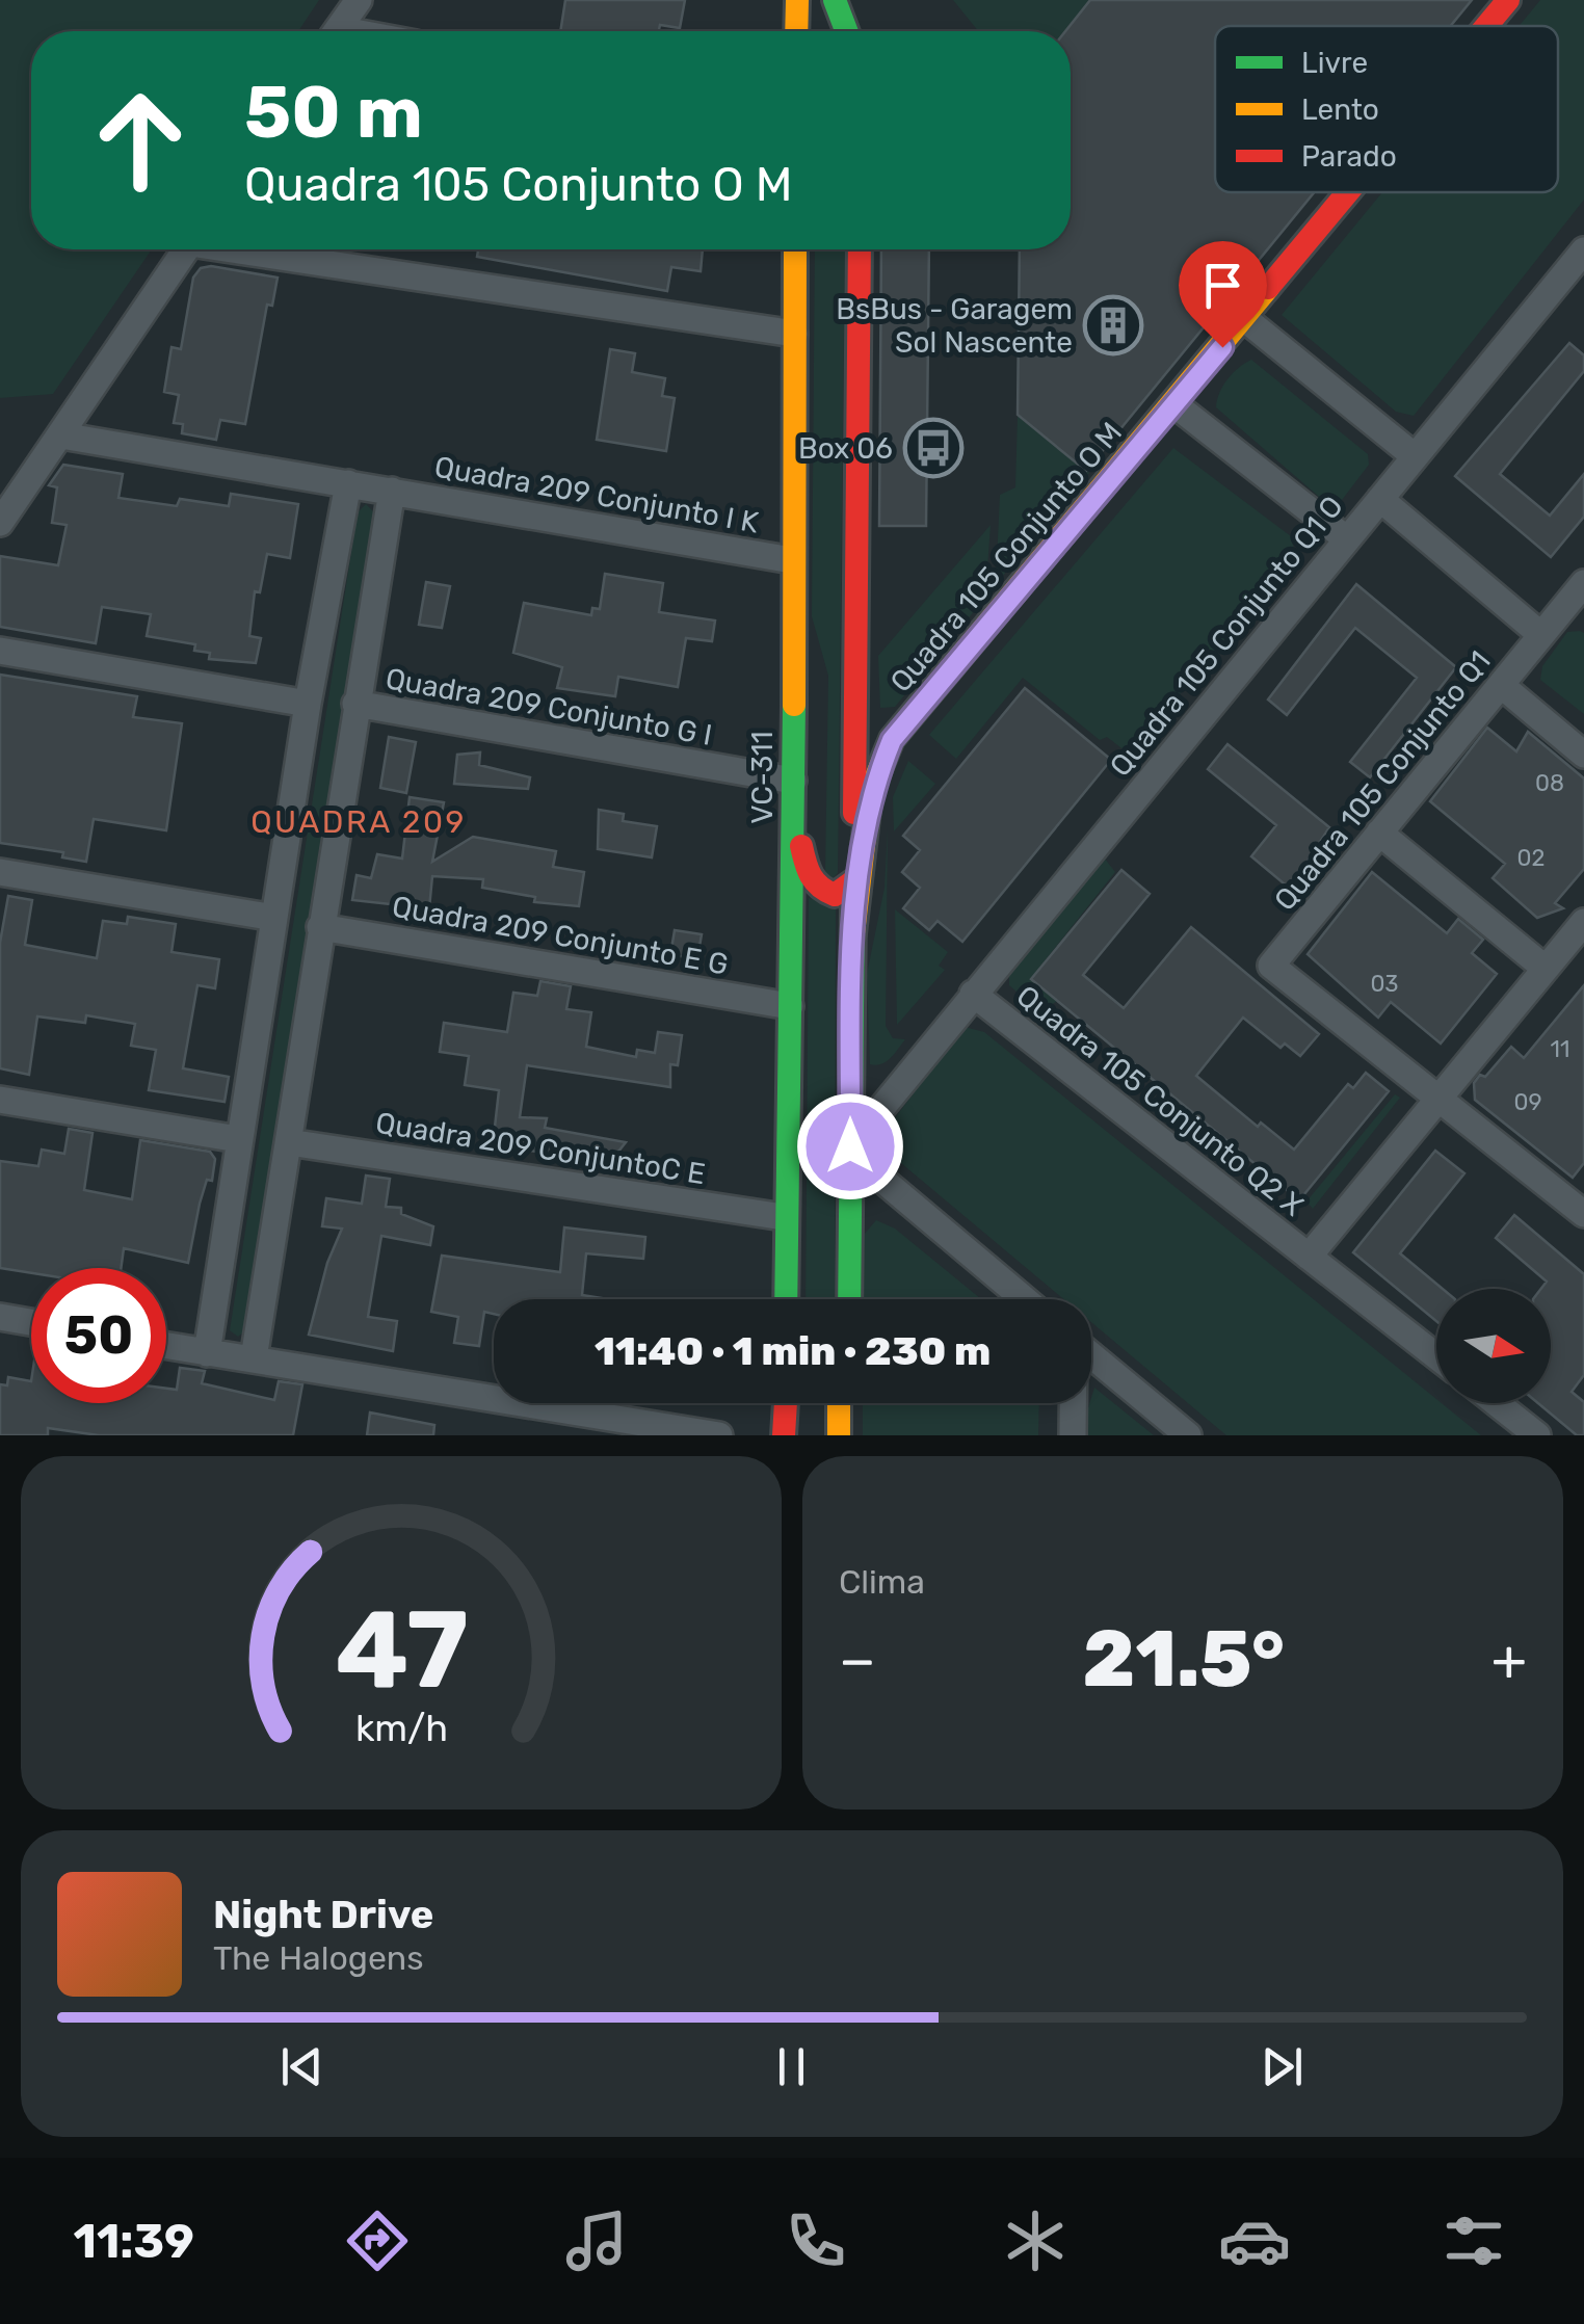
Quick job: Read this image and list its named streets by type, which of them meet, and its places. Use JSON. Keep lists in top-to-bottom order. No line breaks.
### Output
{"streets":{"main road":["Quadra 105 Conjunto O M","VC-311"],"street":["Quadra 209 Conjunto I K","Quadra 105 Conjunto Q1 O","Quadra 209 Conjunto G I","Quadra 105 Conjunto Q1","Quadra 209 Conjunto E G","Quadra 105 Conjunto Q2 X","Quadra 209 ConjuntoC E"]},"crossings":[["Quadra 209 Conjunto I K","VC-311"],["Quadra 105 Conjunto Q1 O","Quadra 105 Conjunto Q2 X"],["Quadra 209 Conjunto G I","VC-311"],["VC-311","Quadra 209 Conjunto E G"],["VC-311","Quadra 209 ConjuntoC E"]],"districts":["QUADRA 209"],"places":{"building":["BsBus - Garagem Sol Nascente"],"bus stop":["Box 06"]},"house_numbers":["08","02","03","11","09"],"legend":["Livre","Lento","Parado"],"north":"right","page":{"turn":["50 m","Quadra 105 Conjunto O M"],"limit":"50","trip":"11:40 · 1 min · 230 m","tile":"Clima","heat":["−","21.5°","+"],"song":["Night Drive","The Halogens"],"tabs":"11:39","gauge":["47","km/h"]}}
